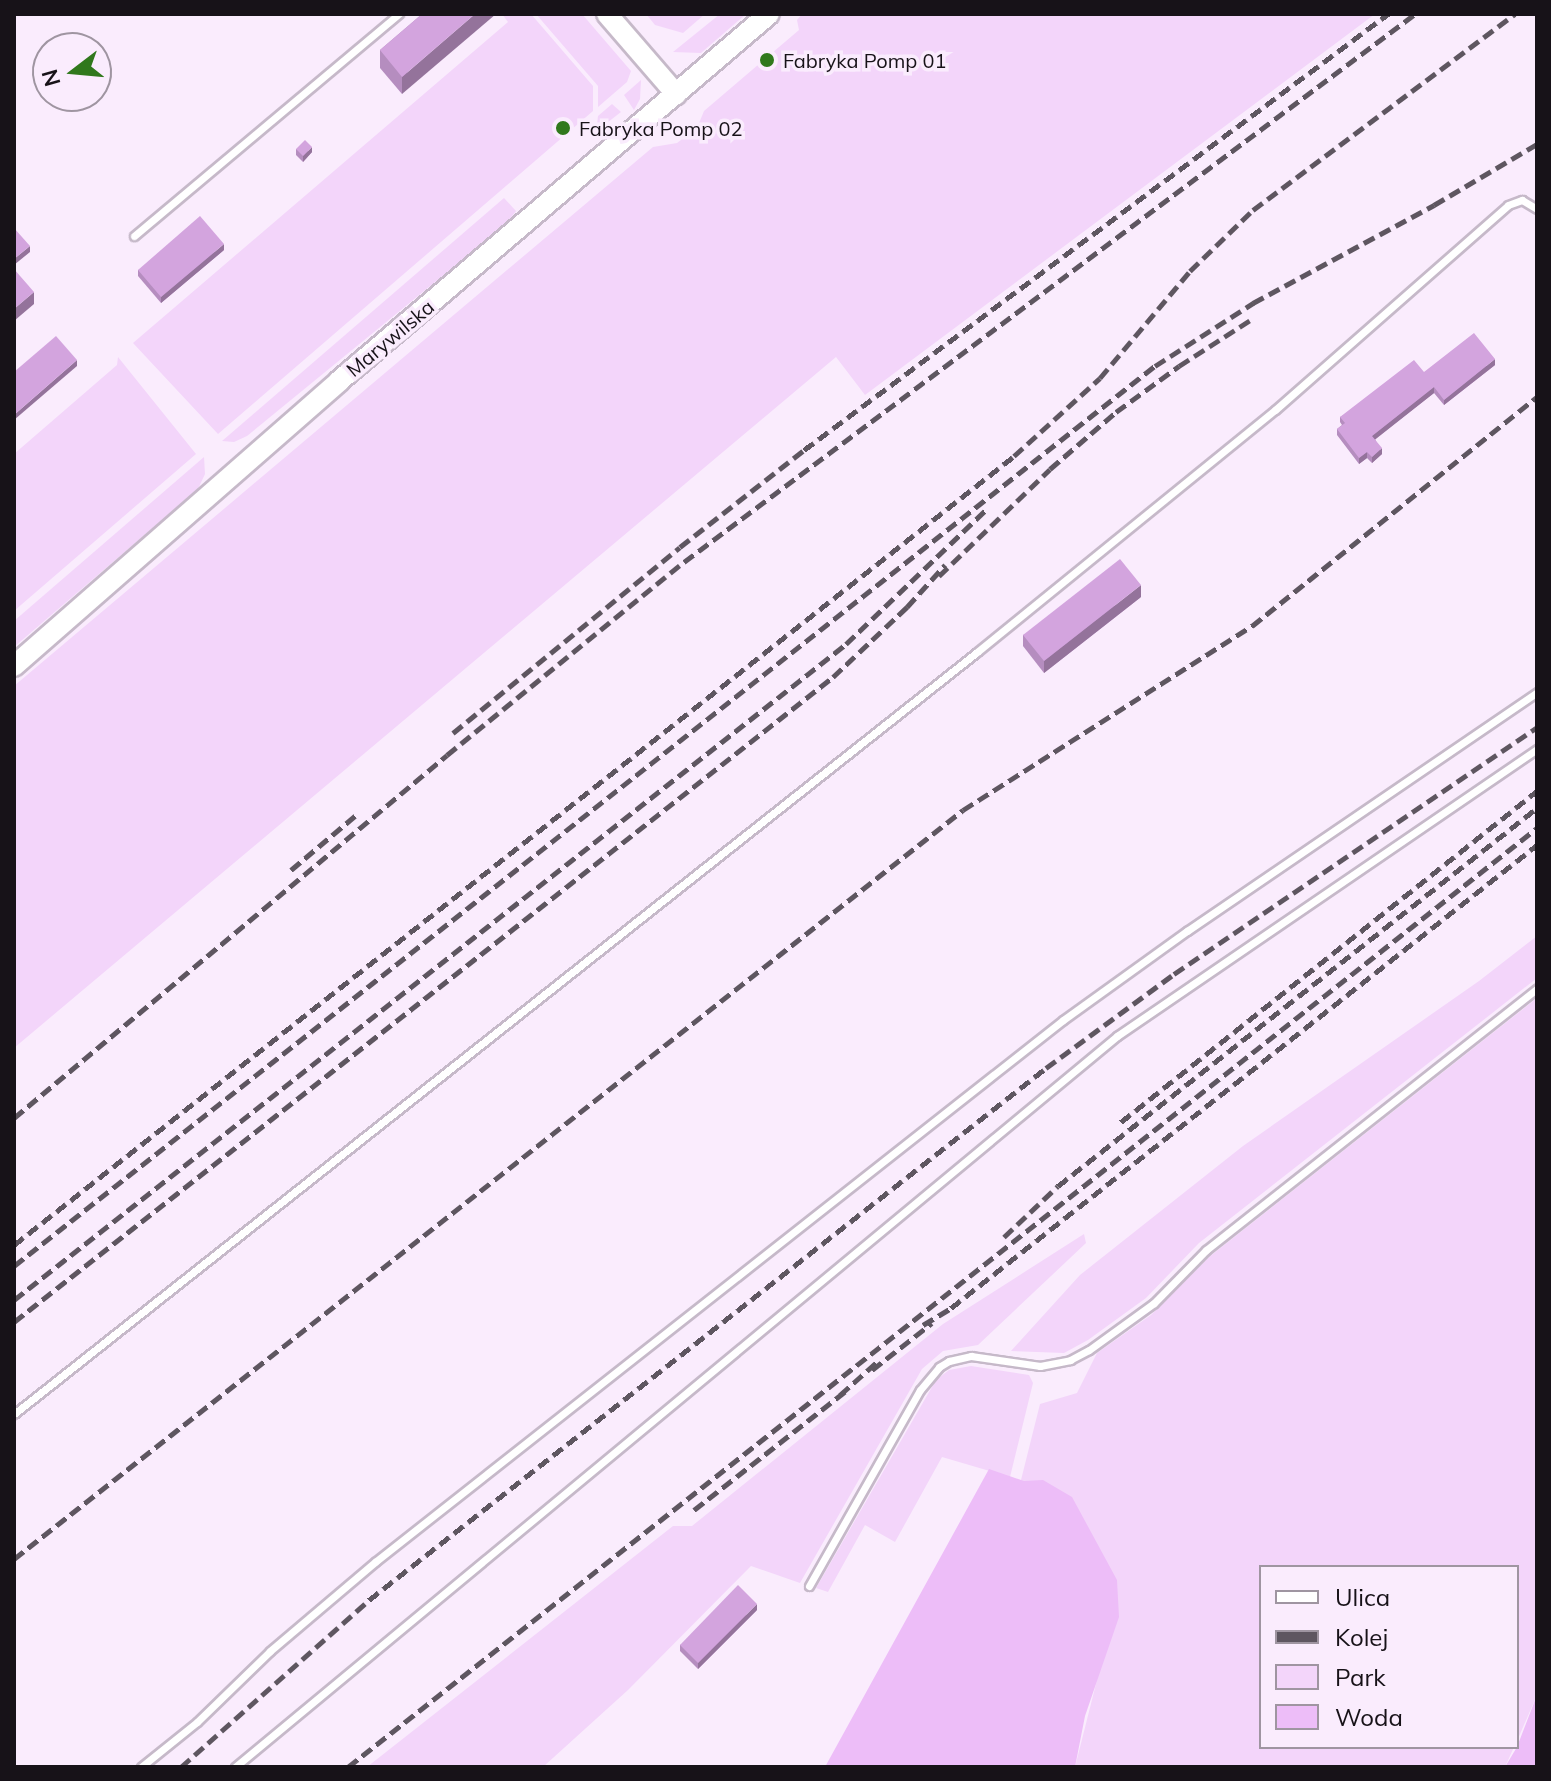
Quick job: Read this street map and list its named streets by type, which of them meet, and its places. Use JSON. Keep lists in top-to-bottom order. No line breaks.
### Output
{"streets":{"main road":["Marywilska"]},"places":["Fabryka Pomp 01","Fabryka Pomp 02"],"legend":["Ulica","Kolej","Park","Woda"],"north":"left"}
